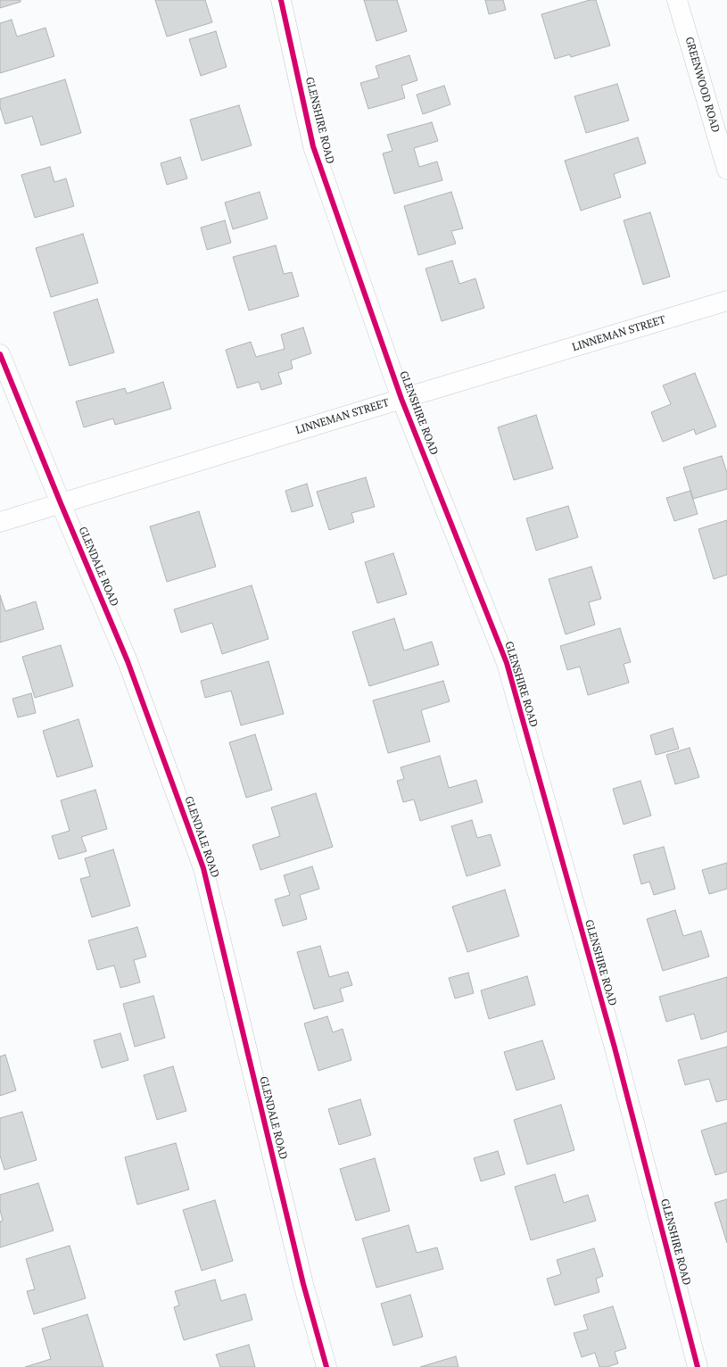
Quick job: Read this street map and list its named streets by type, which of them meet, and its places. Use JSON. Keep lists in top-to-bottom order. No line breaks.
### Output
{"streets":{"street":["GREENWOOD ROAD","GLENSHIRE ROAD","LINNEMAN STREET","GLENDALE ROAD"]},"crossings":[["GLENSHIRE ROAD","LINNEMAN STREET"],["LINNEMAN STREET","GLENDALE ROAD"]]}
